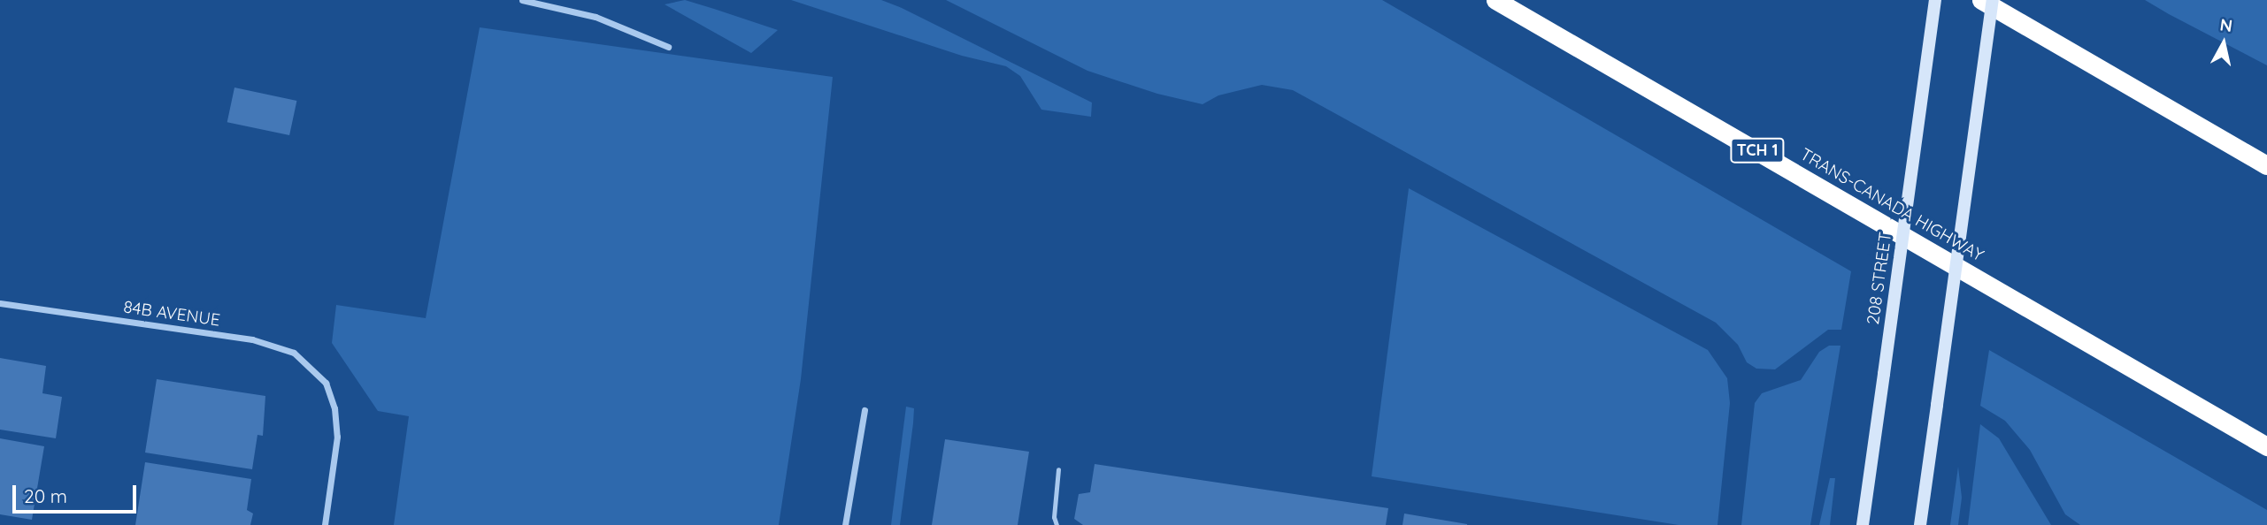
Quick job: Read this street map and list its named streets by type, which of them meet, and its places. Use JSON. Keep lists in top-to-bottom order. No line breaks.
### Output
{"streets":{"highway":["TCH 1","TRANS-CANADA HIGHWAY"],"main road":["208 STREET"],"street":["84B AVENUE"]},"scale_bar":"20 m","north":"top"}
